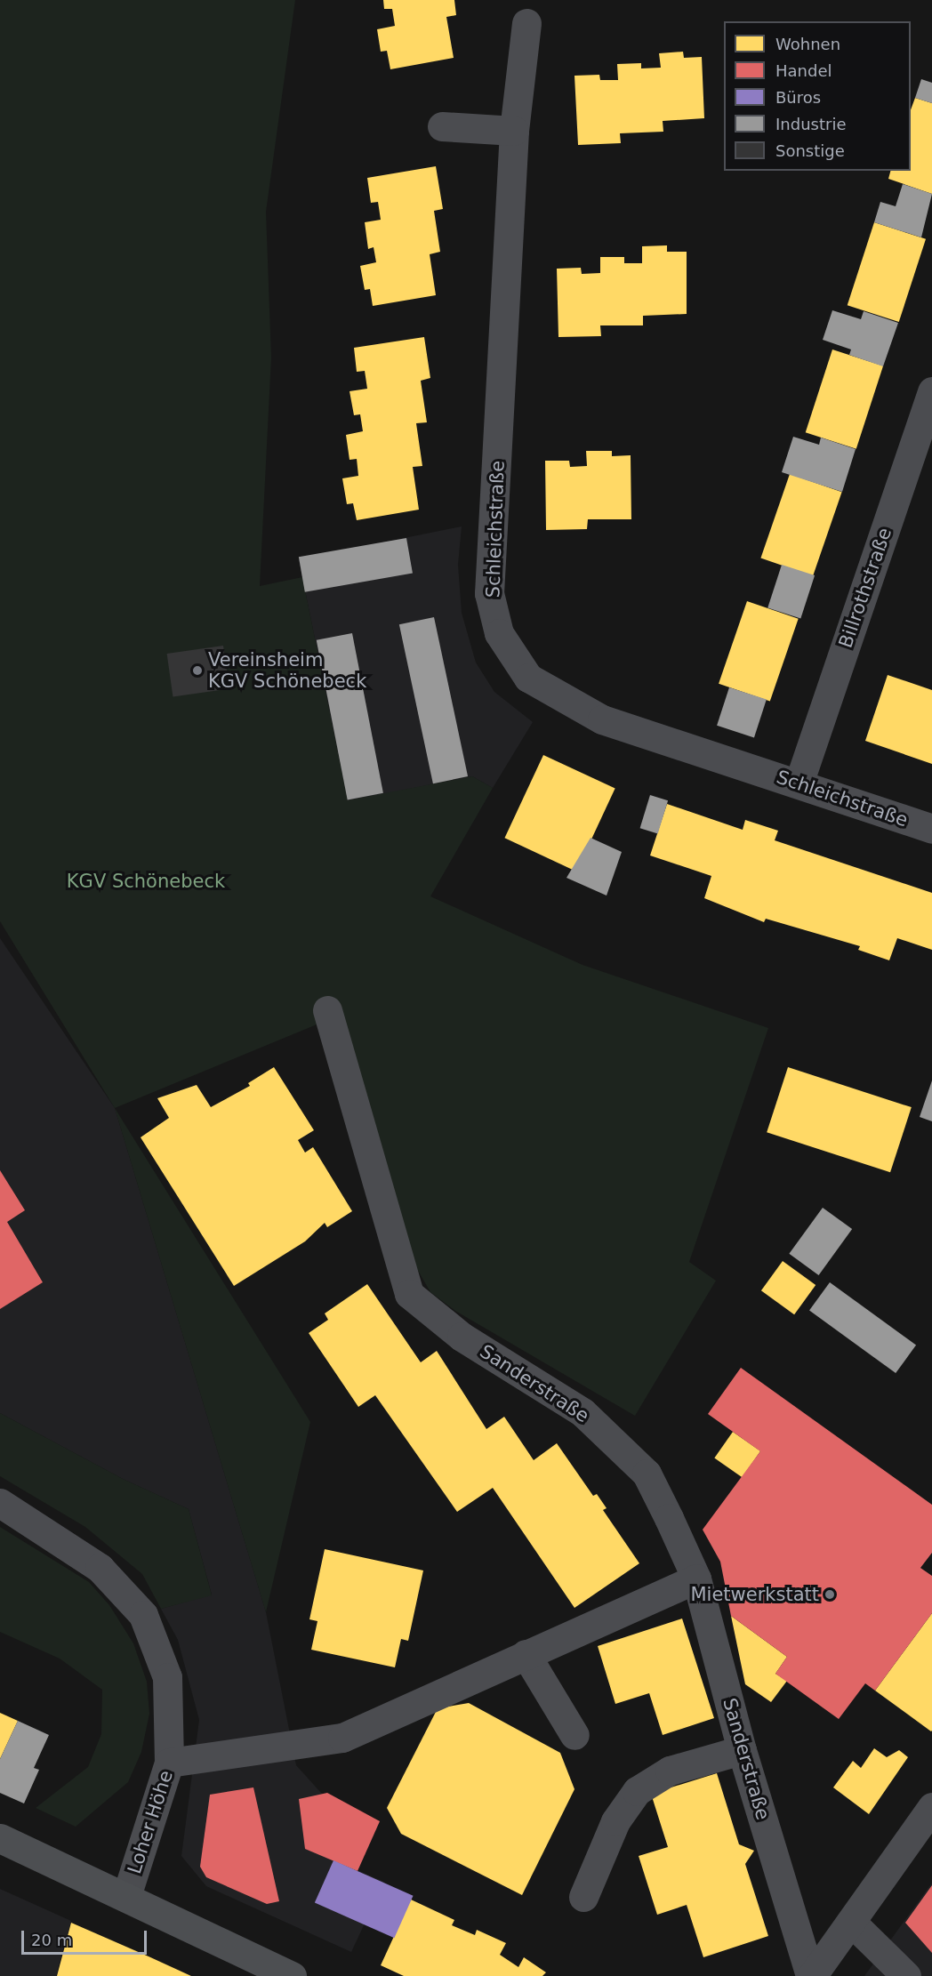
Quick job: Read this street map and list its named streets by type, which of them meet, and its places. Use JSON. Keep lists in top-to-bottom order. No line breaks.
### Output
{"streets":{"street":["Schleichstraße","Billrothstraße","Sanderstraße","Loher Höhe"]},"crossings":[["Schleichstraße","Billrothstraße"]],"parks":["KGV Schönebeck"],"places":["Vereinsheim KGV Schönebeck","Mietwerkstatt"],"legend":["Wohnen","Handel","Büros","Industrie","Sonstige"],"scale_bar":"20 m"}
